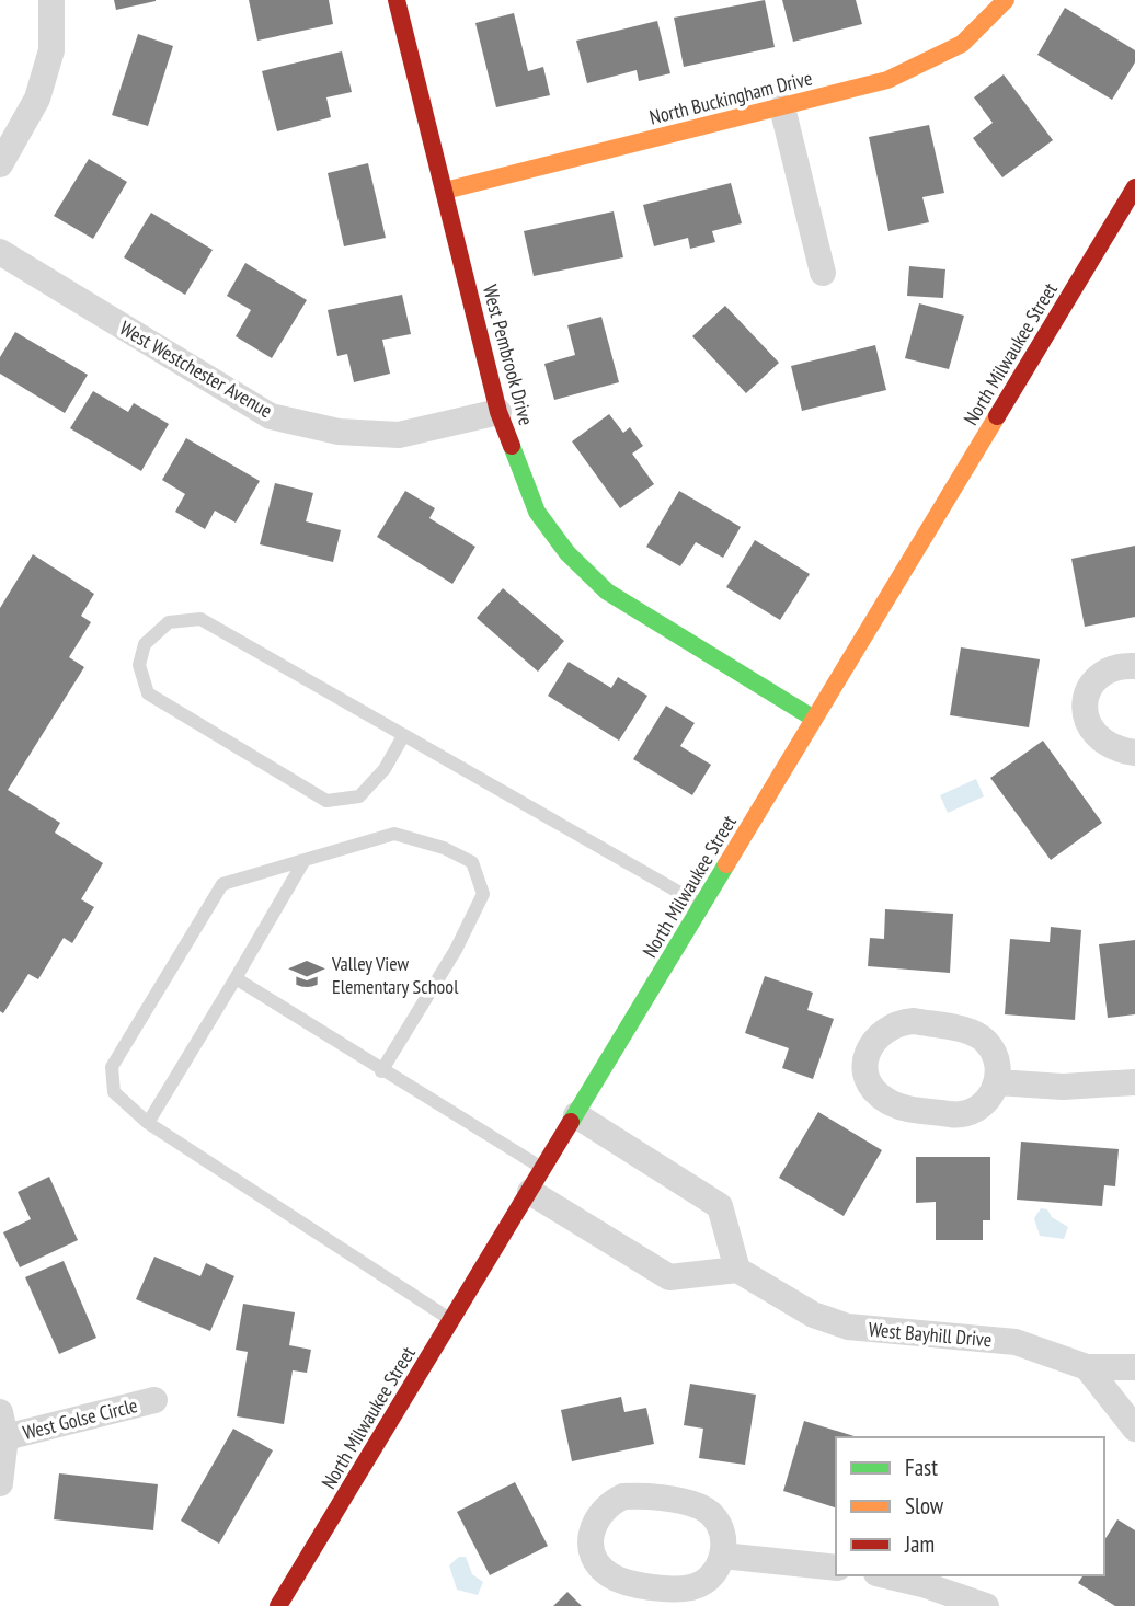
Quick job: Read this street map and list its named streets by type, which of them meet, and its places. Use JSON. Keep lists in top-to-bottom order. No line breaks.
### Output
{"streets":{"street":["North Buckingham Drive","North Milwaukee Street","West Pembrook Drive","West Westchester Avenue","West Bayhill Drive","West Golse Circle"]},"crossings":[["North Buckingham Drive","West Pembrook Drive"],["North Milwaukee Street","West Pembrook Drive"],["West Pembrook Drive","West Westchester Avenue"]],"places":{"school or university":["Valley View Elementary School"]},"legend":["Fast","Slow","Jam"]}
